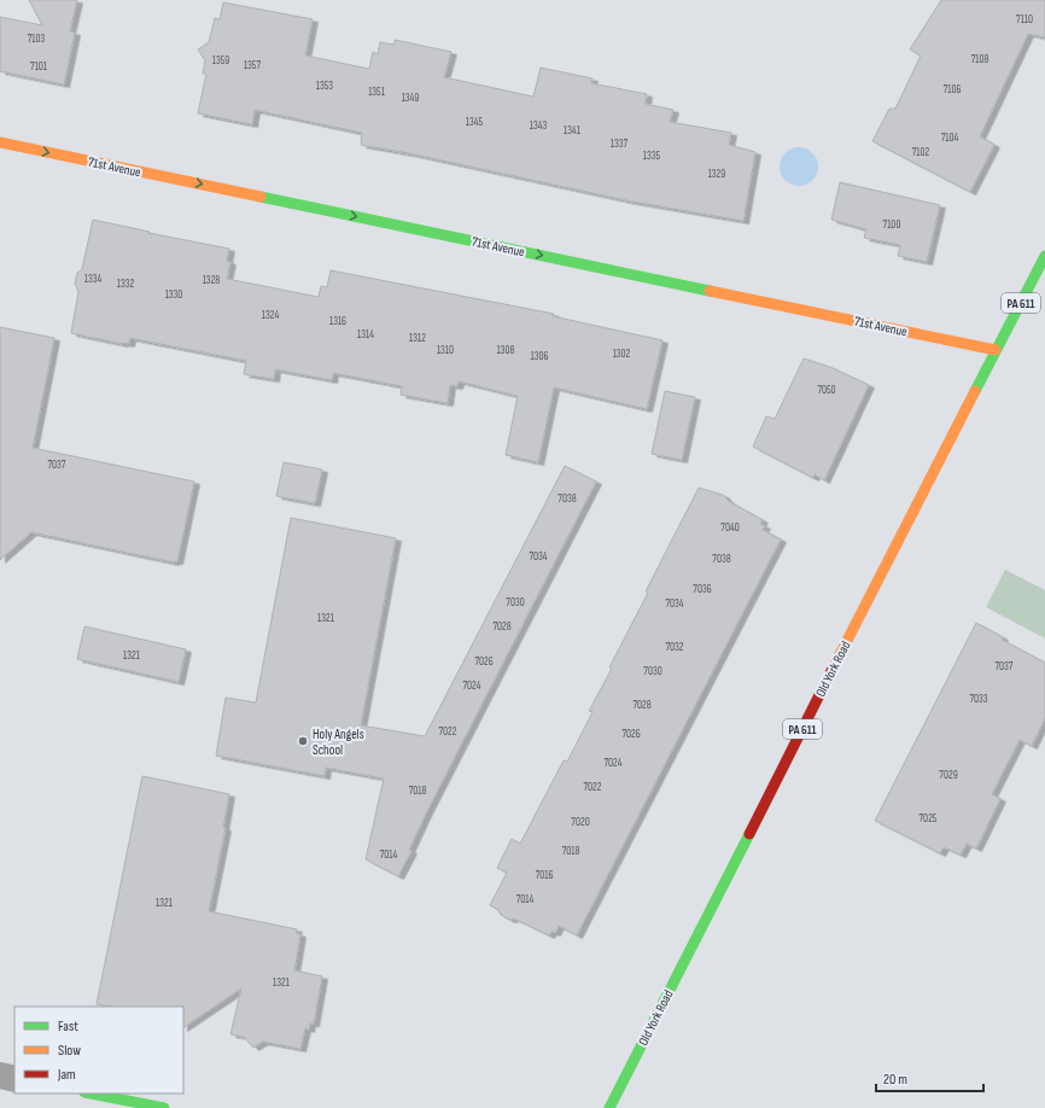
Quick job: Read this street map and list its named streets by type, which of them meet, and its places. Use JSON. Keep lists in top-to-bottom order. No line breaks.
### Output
{"streets":{"street":["71st Avenue","PA 611","Old York Road"]},"crossings":[["71st Avenue","Old York Road"]],"one_way":["71st Avenue"],"places":["Holy Angels School"],"house_numbers":["7110","7103","7108","1359","1357","7101","1353","7106","1351","1349","1345","1343","1341","7104","1337","7102","1335","1329","7100","1334","1328","1332","1330","1324","1316","1314","1312","1310","1308","1302","1306","7050","7037","7038","7040","7034","7038","7036","7030","7034","1321","7028","7032","1321","7026","7037","7030","7024","7033","7028","7022","7026","7024","7029","7022","7018","7025","7020","7018","7014","7016","7014","1321","1321"],"legend":["Fast","Slow","Jam"],"scale_bar":"20 m"}
